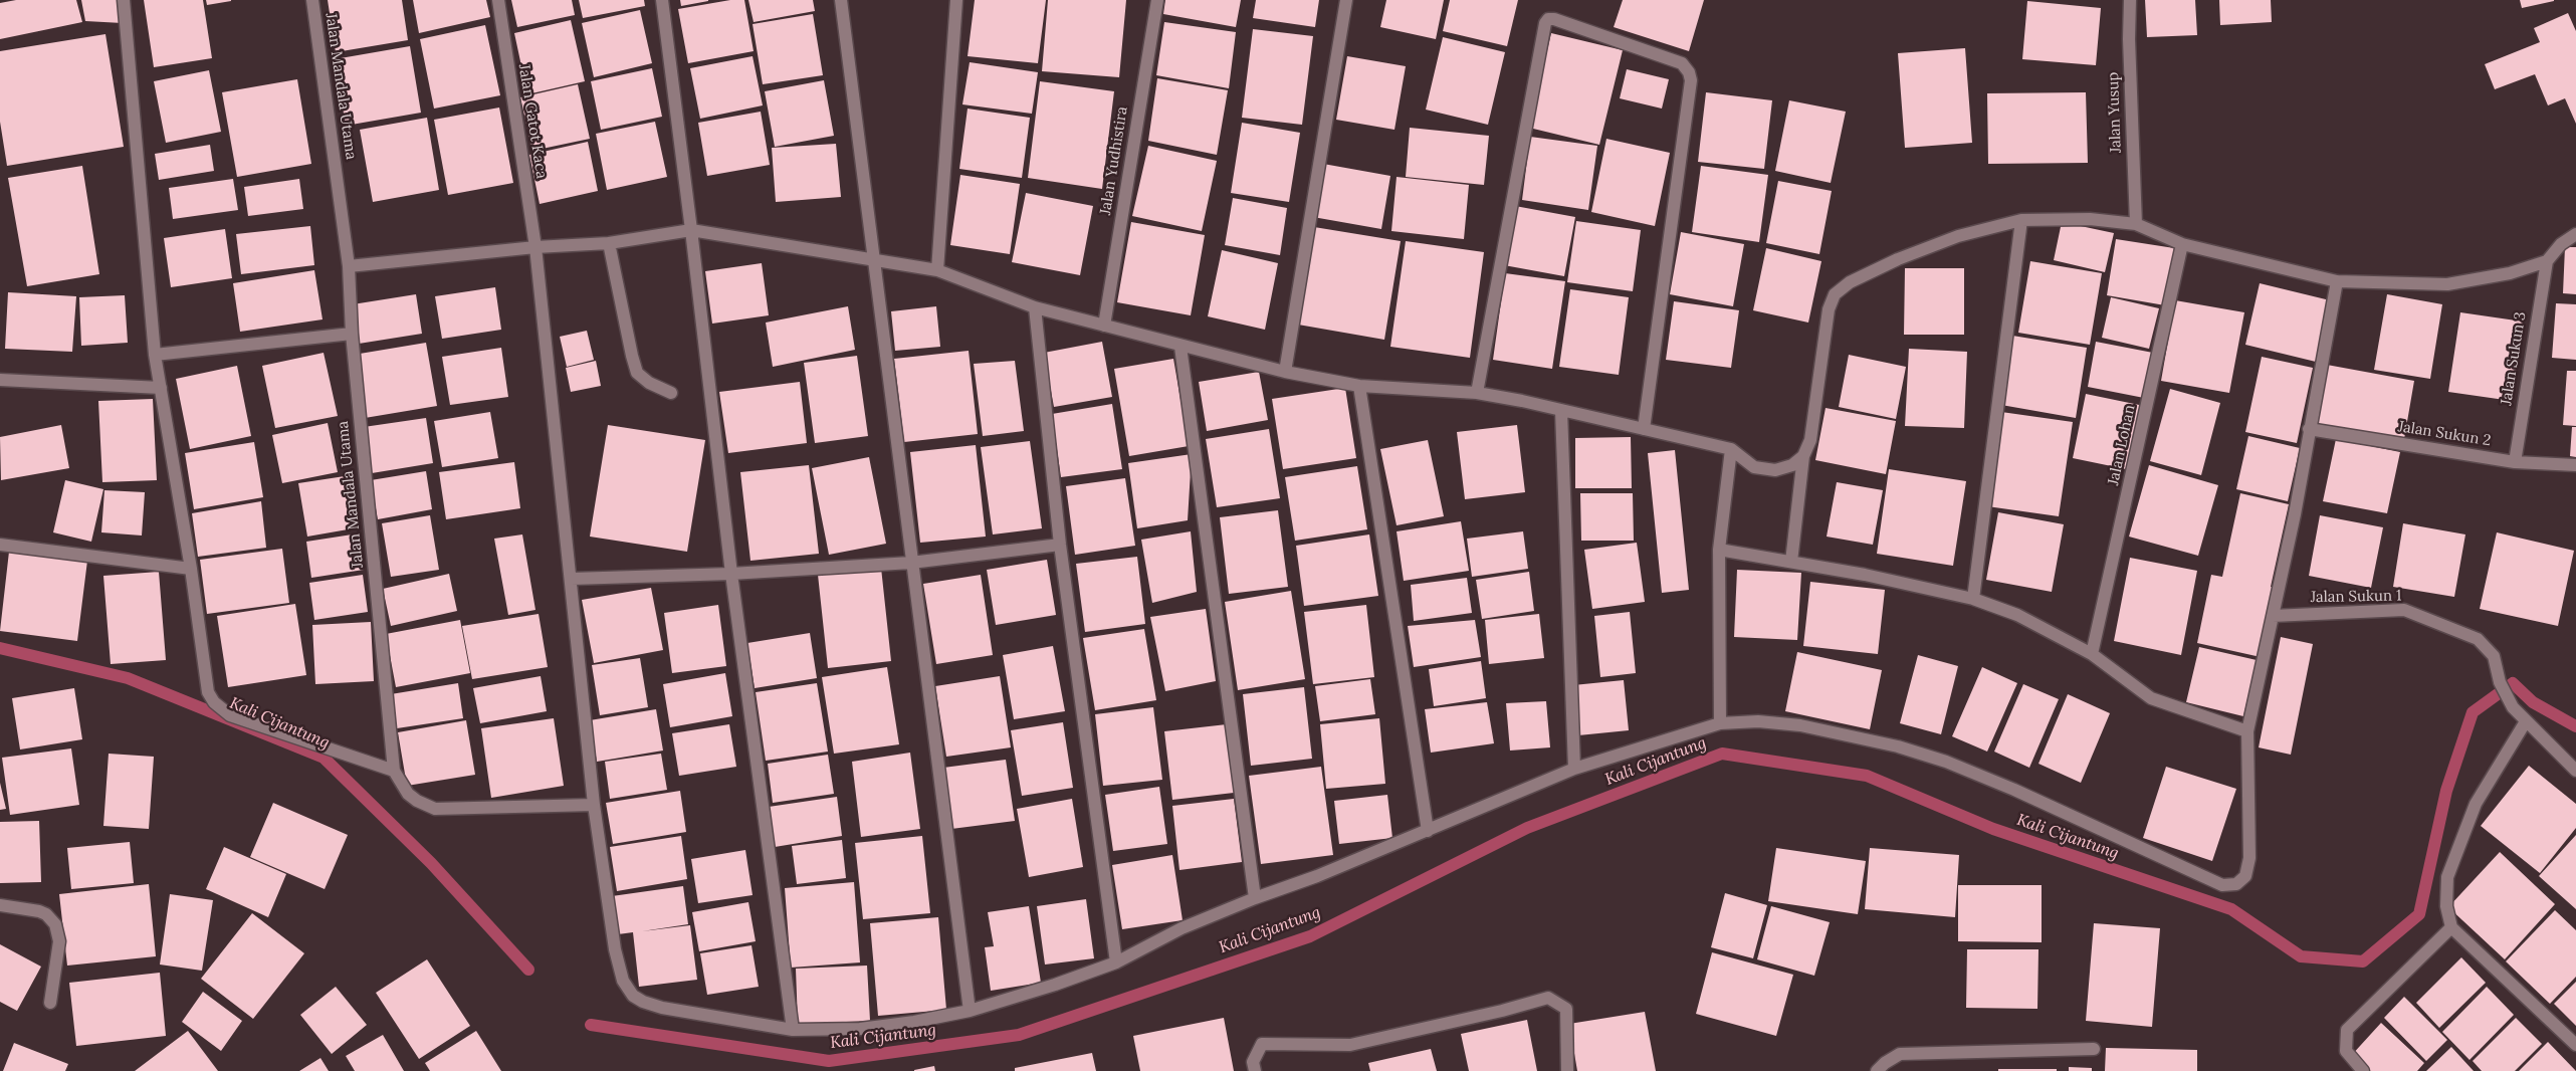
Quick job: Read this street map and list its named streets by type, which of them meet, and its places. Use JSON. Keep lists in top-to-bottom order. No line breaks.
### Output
{"streets":{"street":["Jalan Mandala Utama","Jalan Yusup","Jalan Gatot Kaca","Jalan Yudhistira","Jalan Sukun 3","Jalan Sukun 2","Jalan Lohan","Jalan Sukun 1"]},"crossings":[["Jalan Mandala Utama","Jalan Gatot Kaca"],["Jalan Gatot Kaca","Jalan Sukun 2"],["Jalan Gatot Kaca","Jalan Sukun 1"],["Jalan Sukun 3","Jalan Sukun 2"]],"water":["Kali Cijantung"]}
